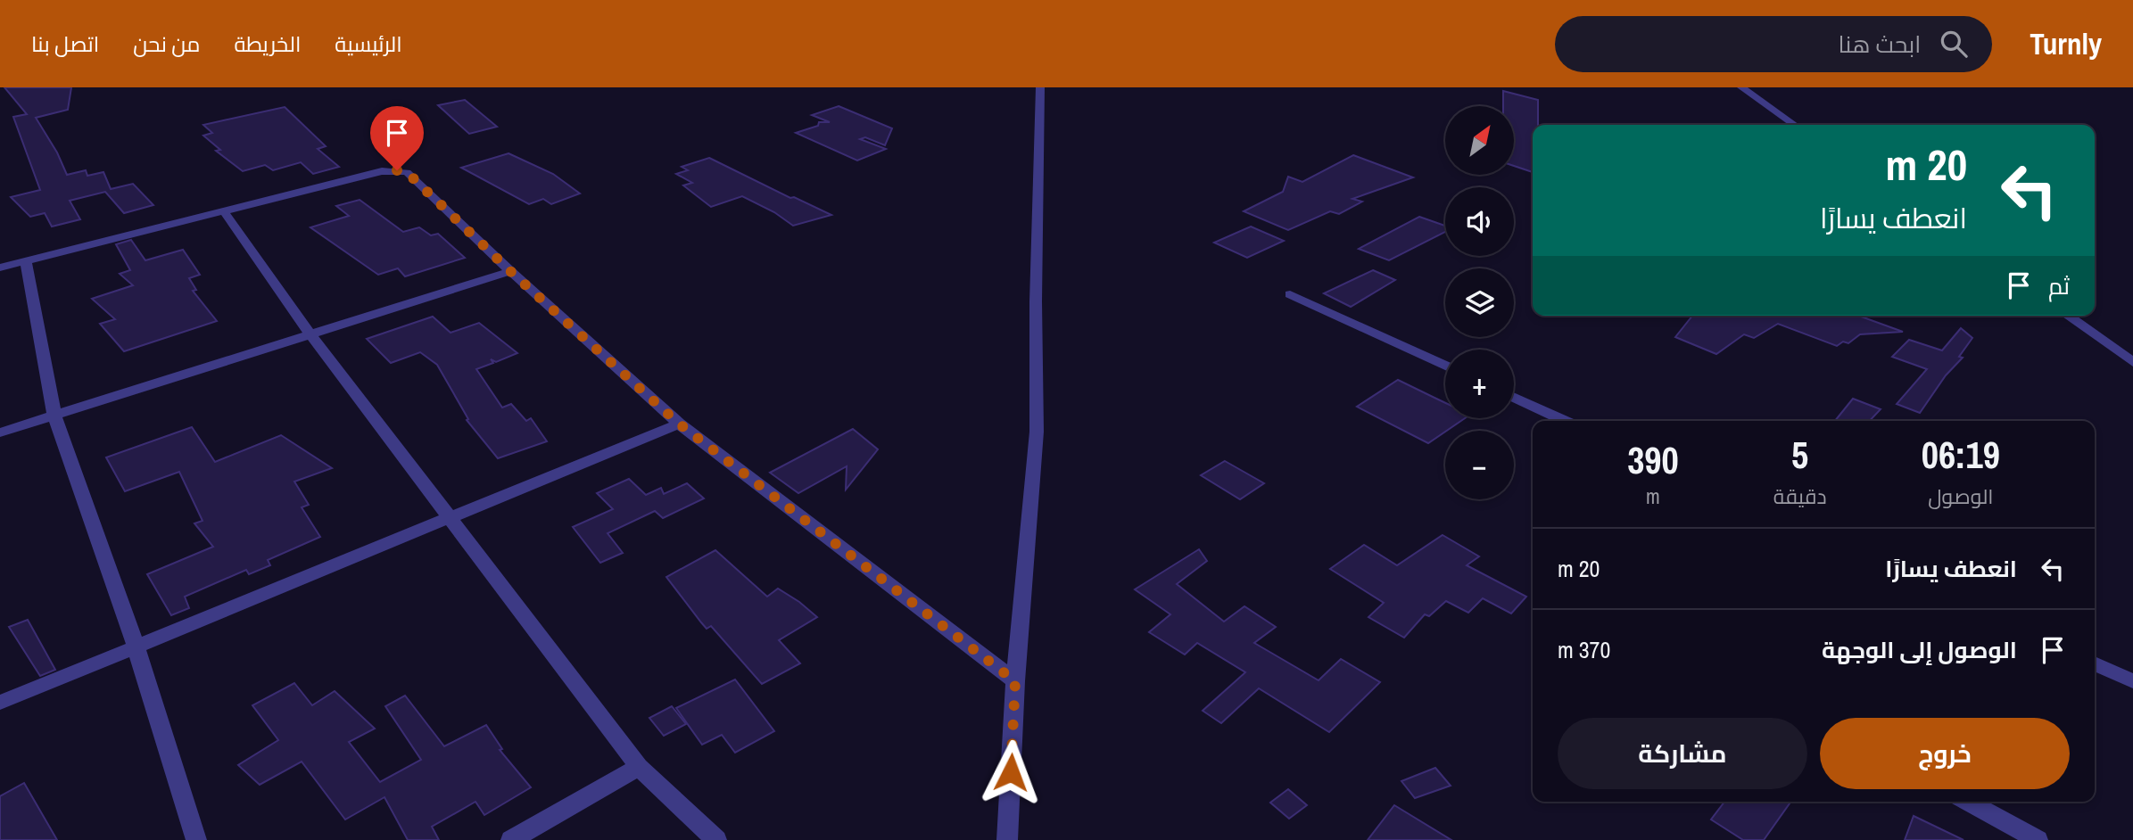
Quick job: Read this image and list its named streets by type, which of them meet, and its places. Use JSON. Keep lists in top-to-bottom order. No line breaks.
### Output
{"north":"top right","page":{"header":"Turnly","search":"ابحث هنا","nav":["الرئيسية","الخريطة","من نحن","اتصل بنا"],"map_buttons":["+","−"],"turn":["20 m","انعطف يسارًا"],"then":"ثم","eta":["06:19","الوصول","5","دقيقة","390","m"],"list":[{"name":"انعطف يسارًا","value":"20 m"},{"name":"الوصول إلى الوجهة","value":"370 m"}],"buttons":["خروج","مشاركة"]}}
